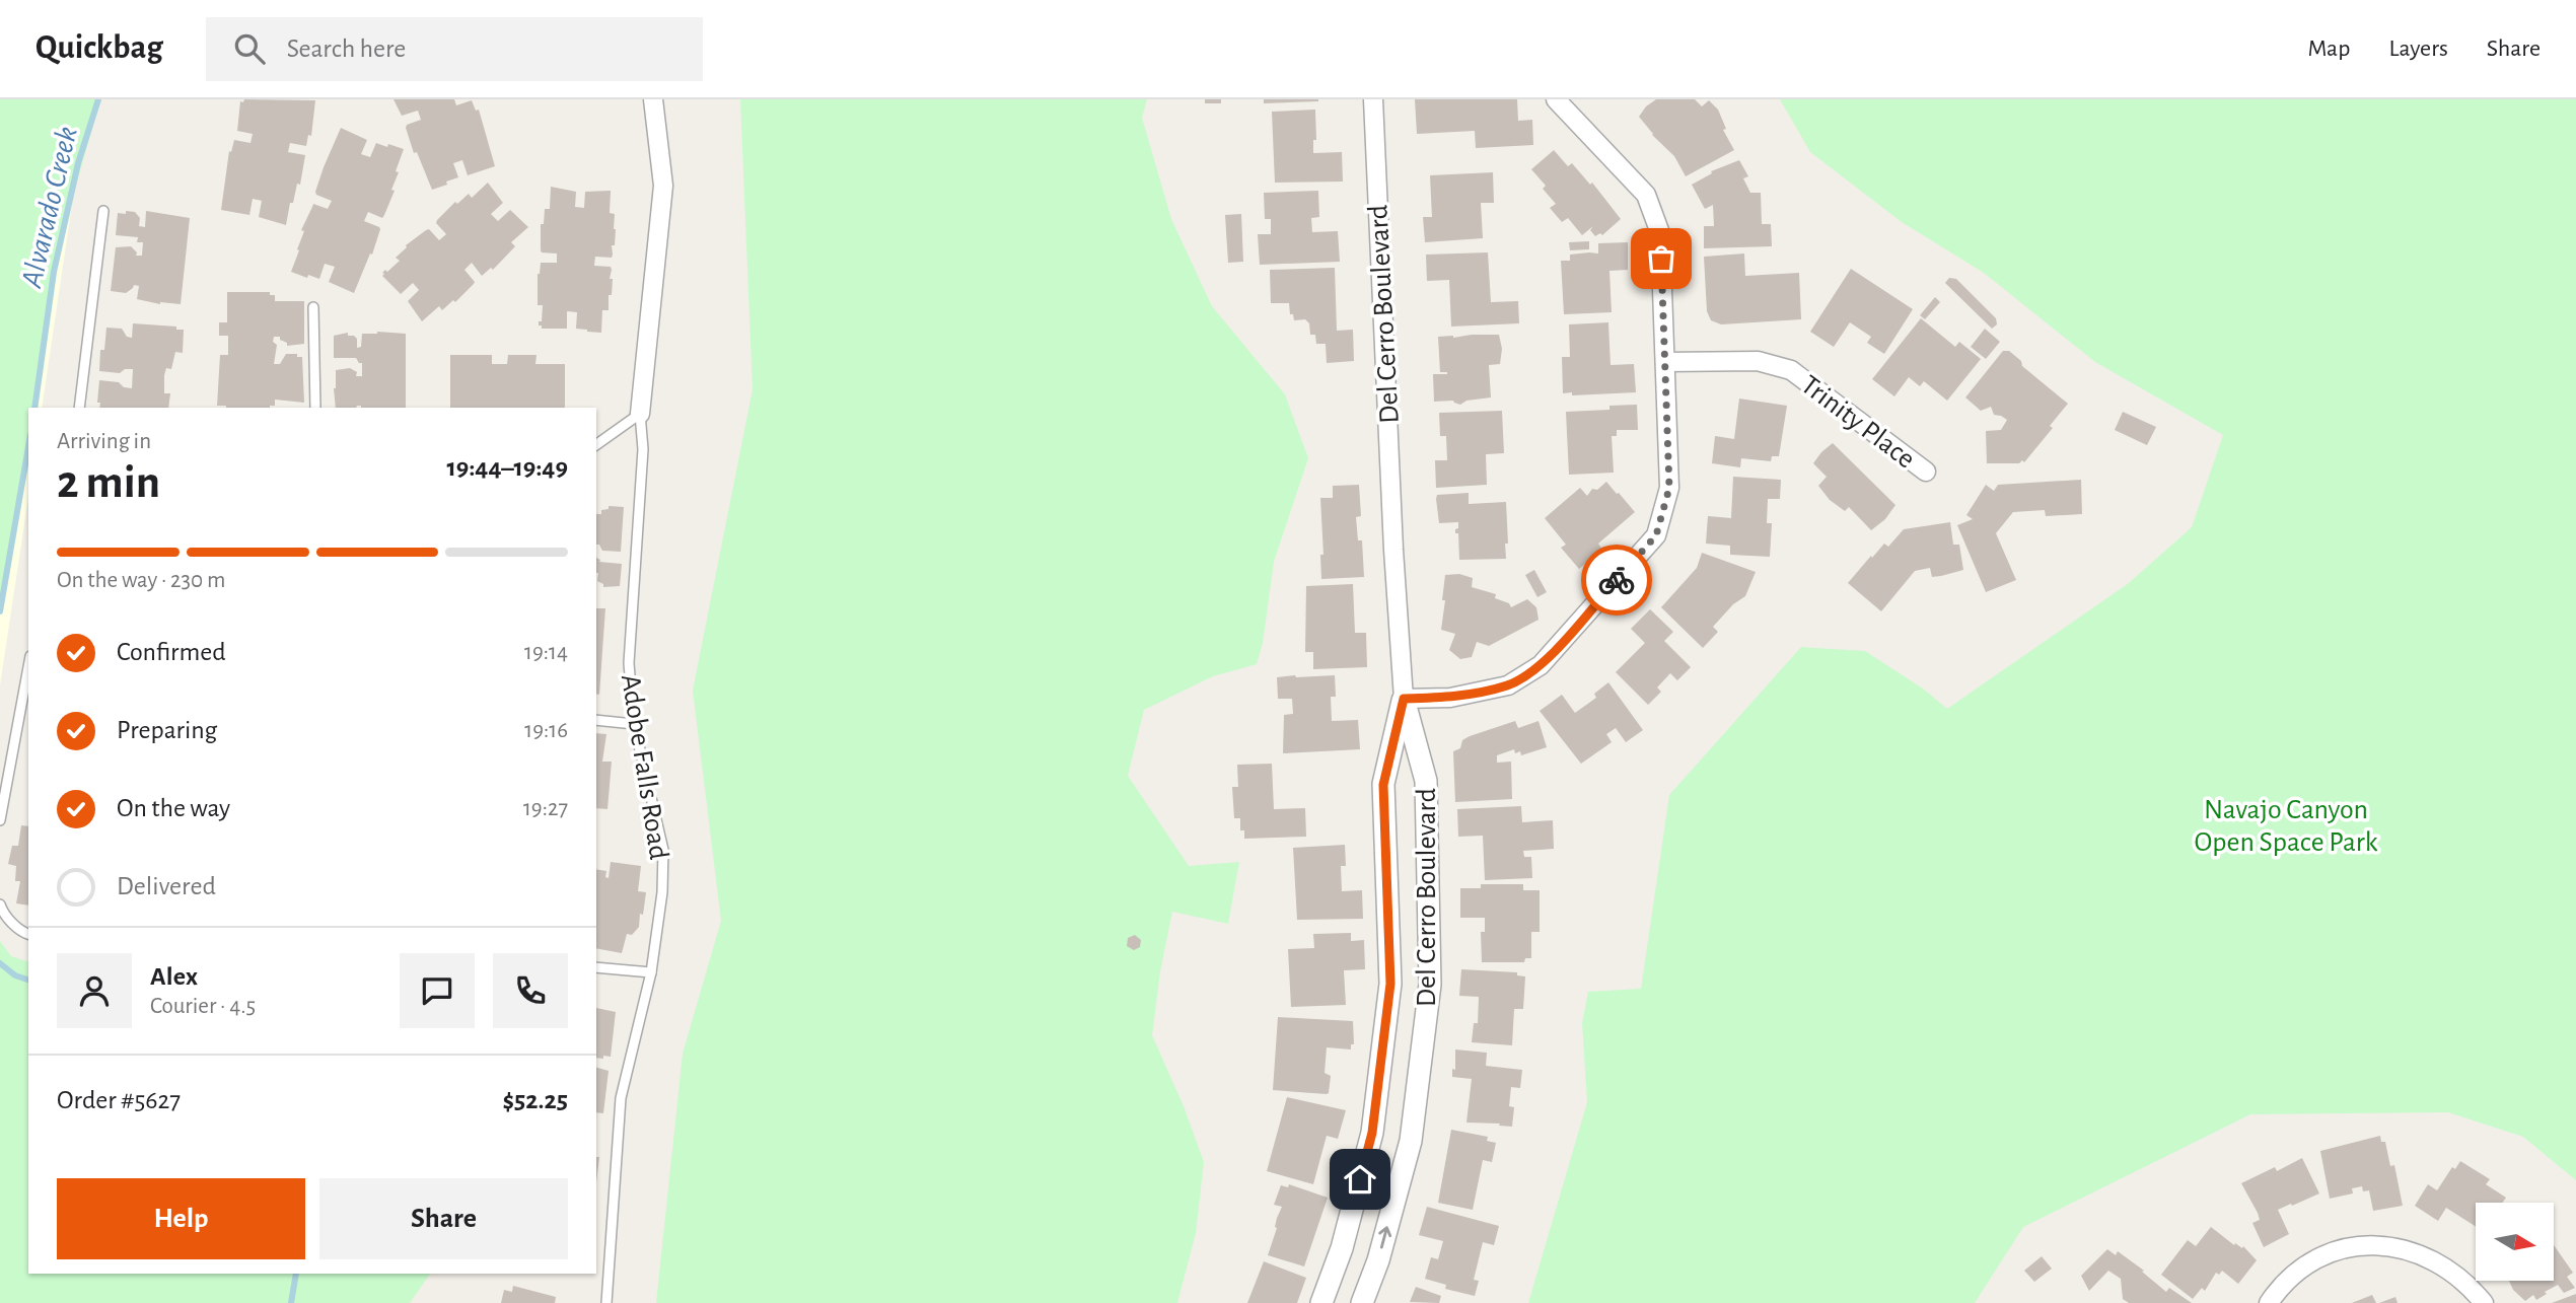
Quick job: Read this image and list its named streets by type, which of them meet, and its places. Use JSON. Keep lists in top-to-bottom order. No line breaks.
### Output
{"streets":{"street":["Del Cerro Boulevard","Trinity Place","Adobe Falls Road"]},"water":["Alvarado Creek"],"parks":["Navajo Canyon Open Space Park"],"north":"right","page":{"header":"Quickbag","search":"Search here","nav":["Map","Layers","Share"],"heading":["2 min","Arriving in","19:44–19:49"],"panel":["Alex","Courier · 4.5","Order #5627","$52.25"],"bar":"On the way · 230 m","list":[["Confirmed","19:14"],["Preparing","19:16"],["On the way","19:27"],"Delivered"],"buttons":["Help","Share"]}}
